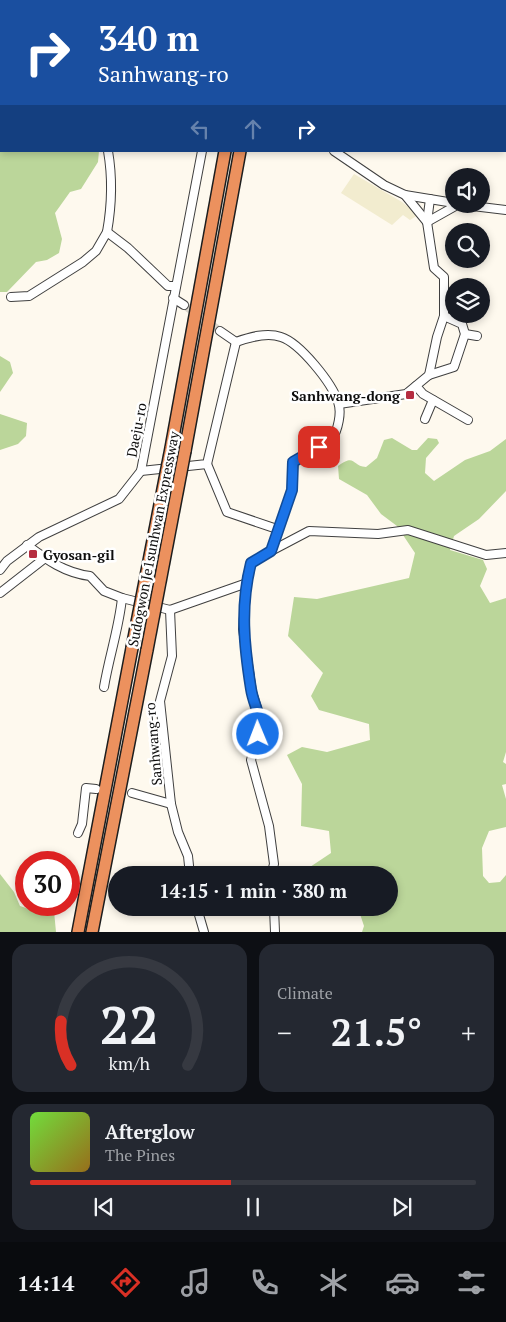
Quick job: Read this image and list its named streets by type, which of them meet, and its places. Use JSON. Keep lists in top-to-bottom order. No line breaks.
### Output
{"streets":{"highway":["Sudogwon Je1sunhwan Expressway"],"street":["Daeju-ro","Sanhwang-ro"]},"places":{"transit":["Sanhwang-dong","Gyosan-gil"]},"page":{"turn":["340 m","Sanhwang-ro"],"limit":"30","trip":"14:15 · 1 min · 380 m","tile":"Climate","heat":["−","21.5°","+"],"song":["Afterglow","The Pines"],"tabs":"14:14","gauge":["22","km/h"]}}
